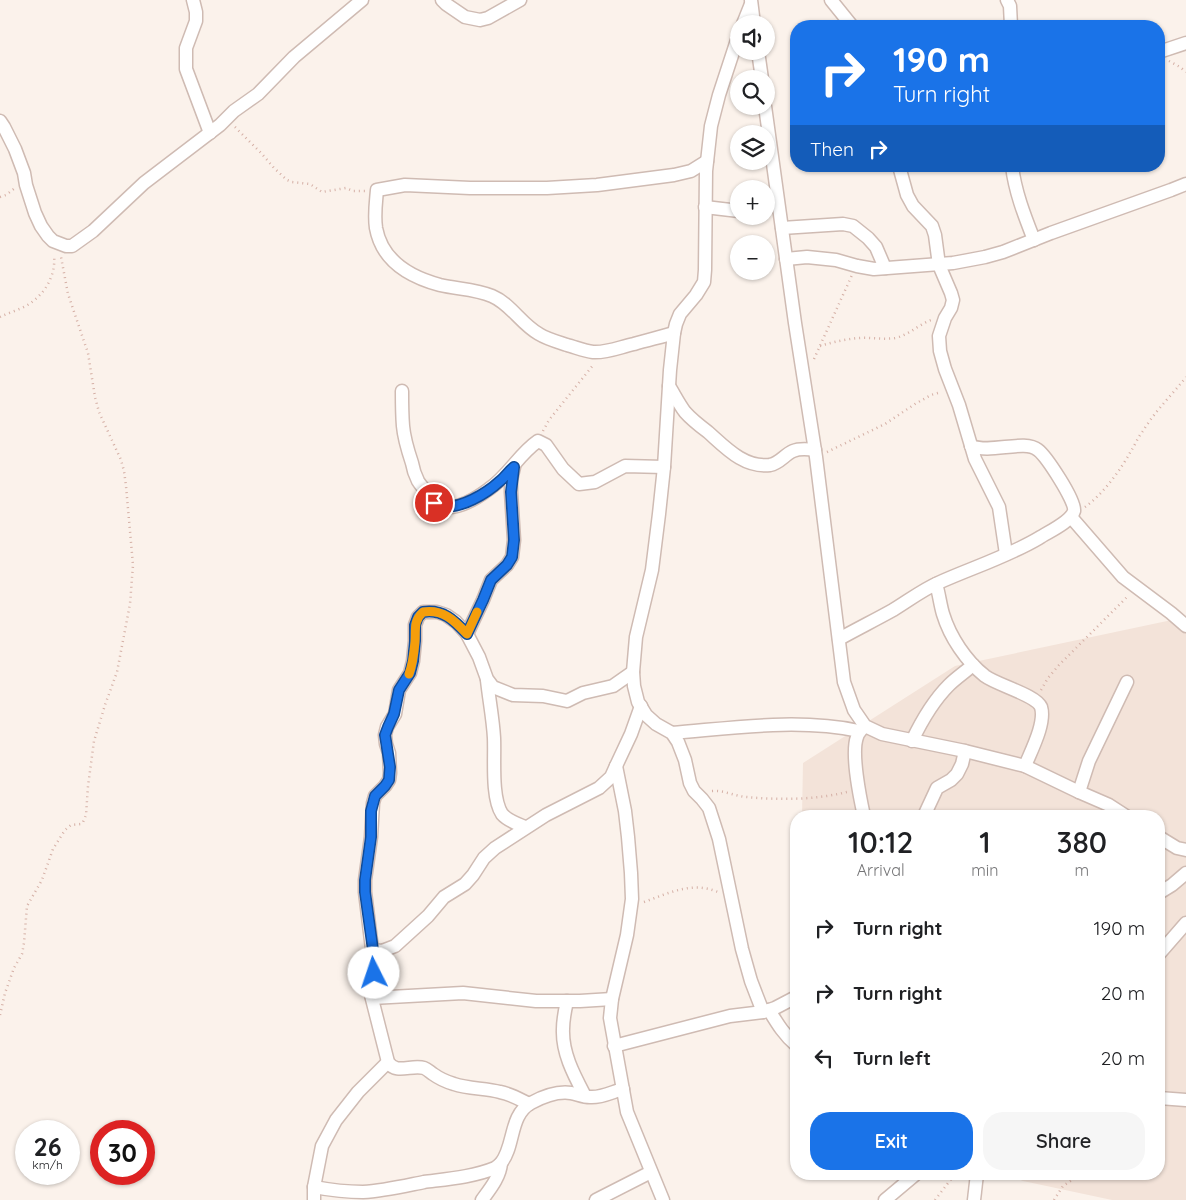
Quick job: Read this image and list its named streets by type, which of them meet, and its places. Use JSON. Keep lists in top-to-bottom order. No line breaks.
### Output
{"page":{"map_buttons":["+","−"],"turn":["190 m","Turn right"],"then":"Then","eta":["10:12","Arrival","1","min","380","m"],"list":[{"name":"Turn right","value":"190 m"},{"name":"Turn right","value":"20 m"},{"name":"Turn left","value":"20 m"}],"buttons":["Exit","Share"],"speed":"26 km/h","limit":"30"}}
